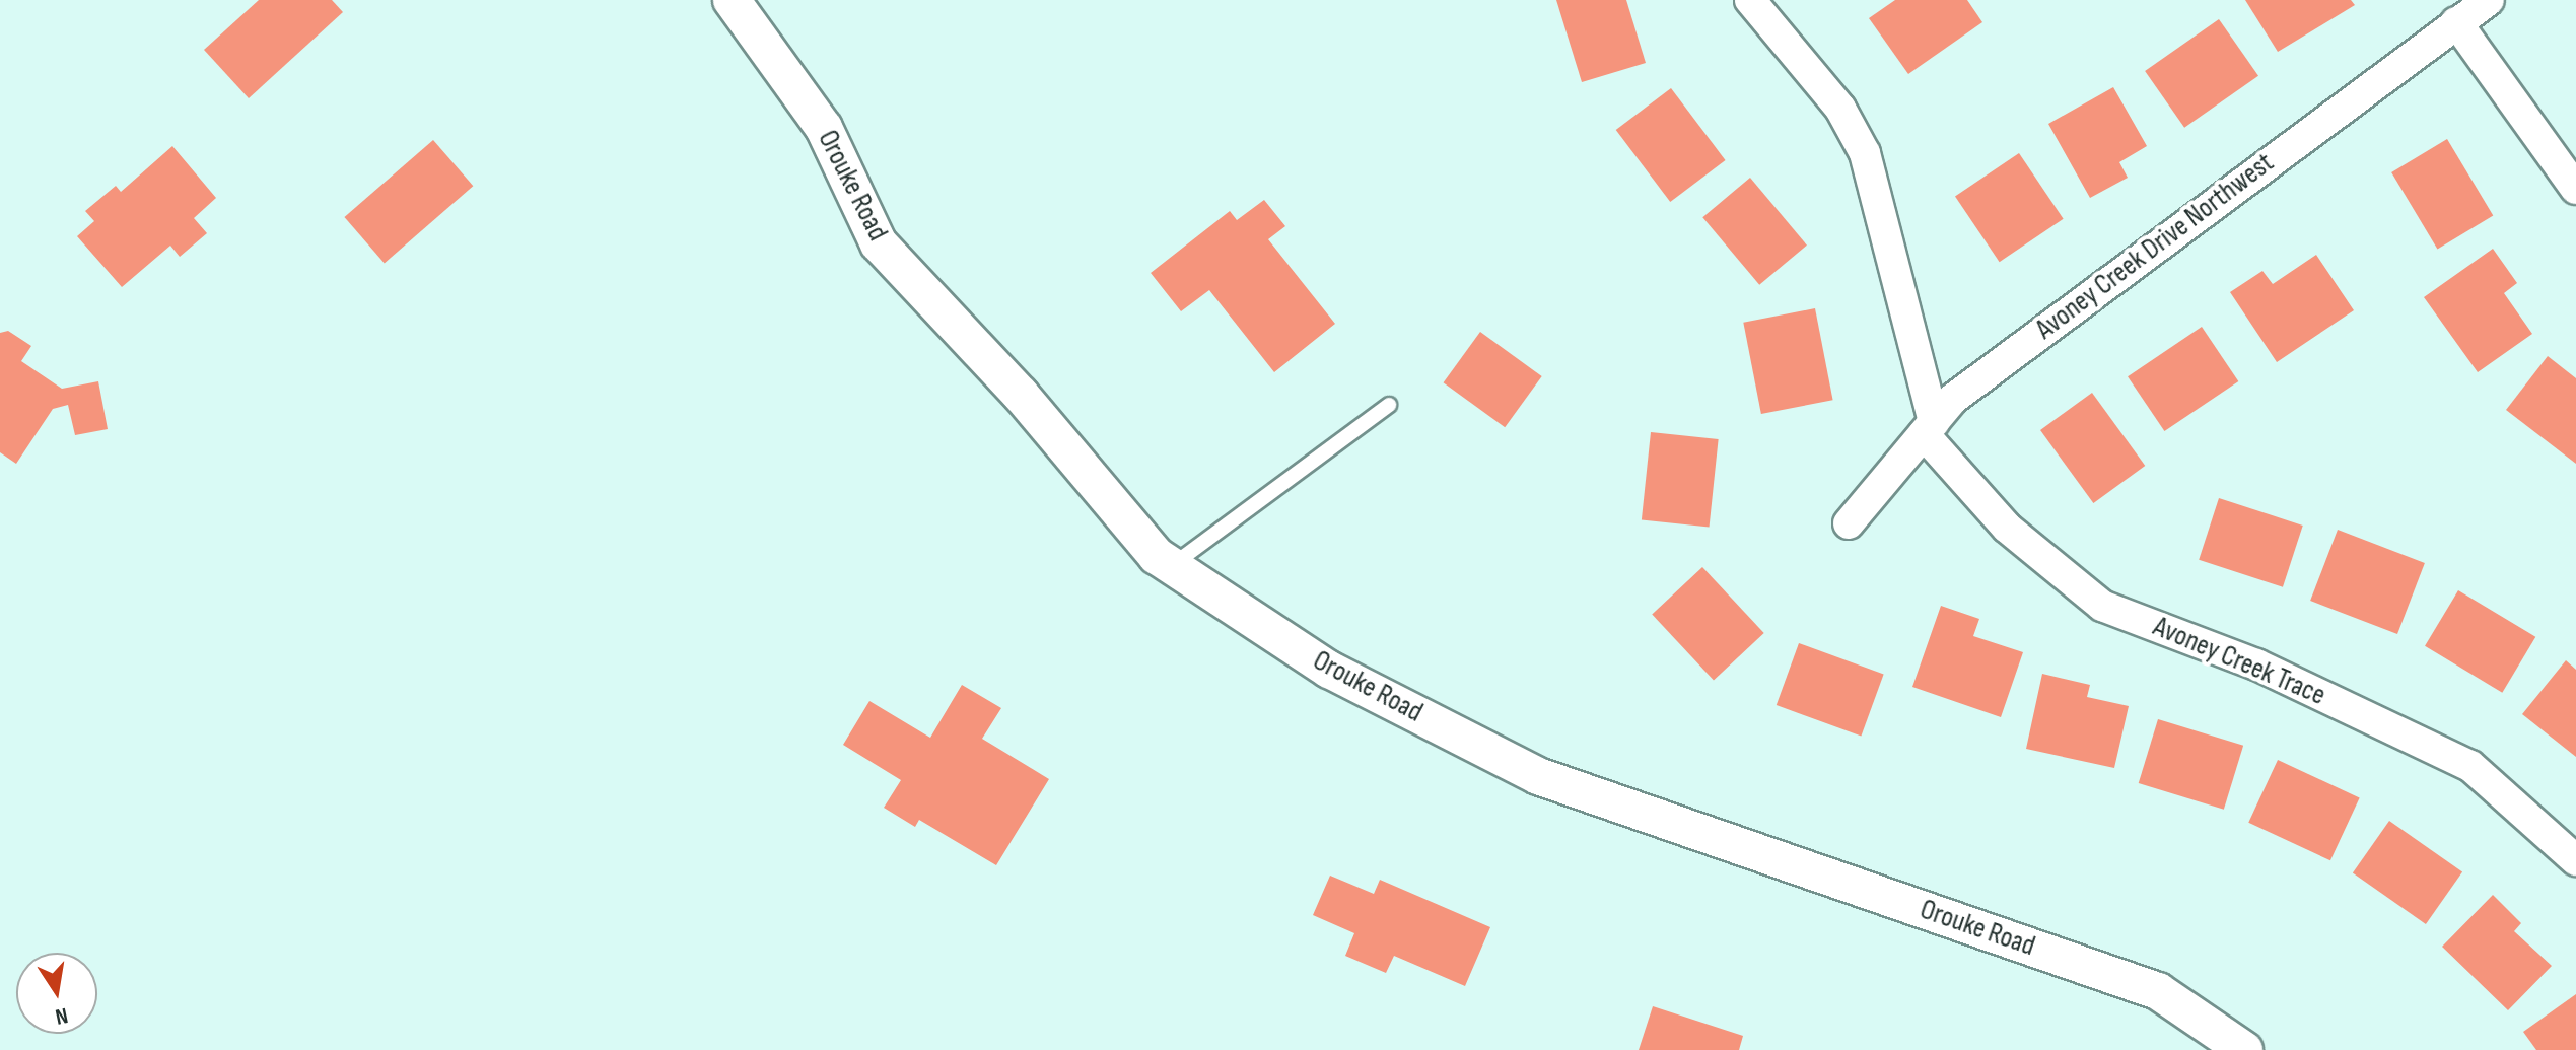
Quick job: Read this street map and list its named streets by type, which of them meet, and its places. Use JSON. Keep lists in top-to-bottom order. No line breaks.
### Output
{"streets":{"street":["Orouke Road","Avoney Creek Drive Northwest","Avoney Creek Trace"]},"crossings":[["Avoney Creek Drive Northwest","Avoney Creek Trace"]],"north":"bottom"}
